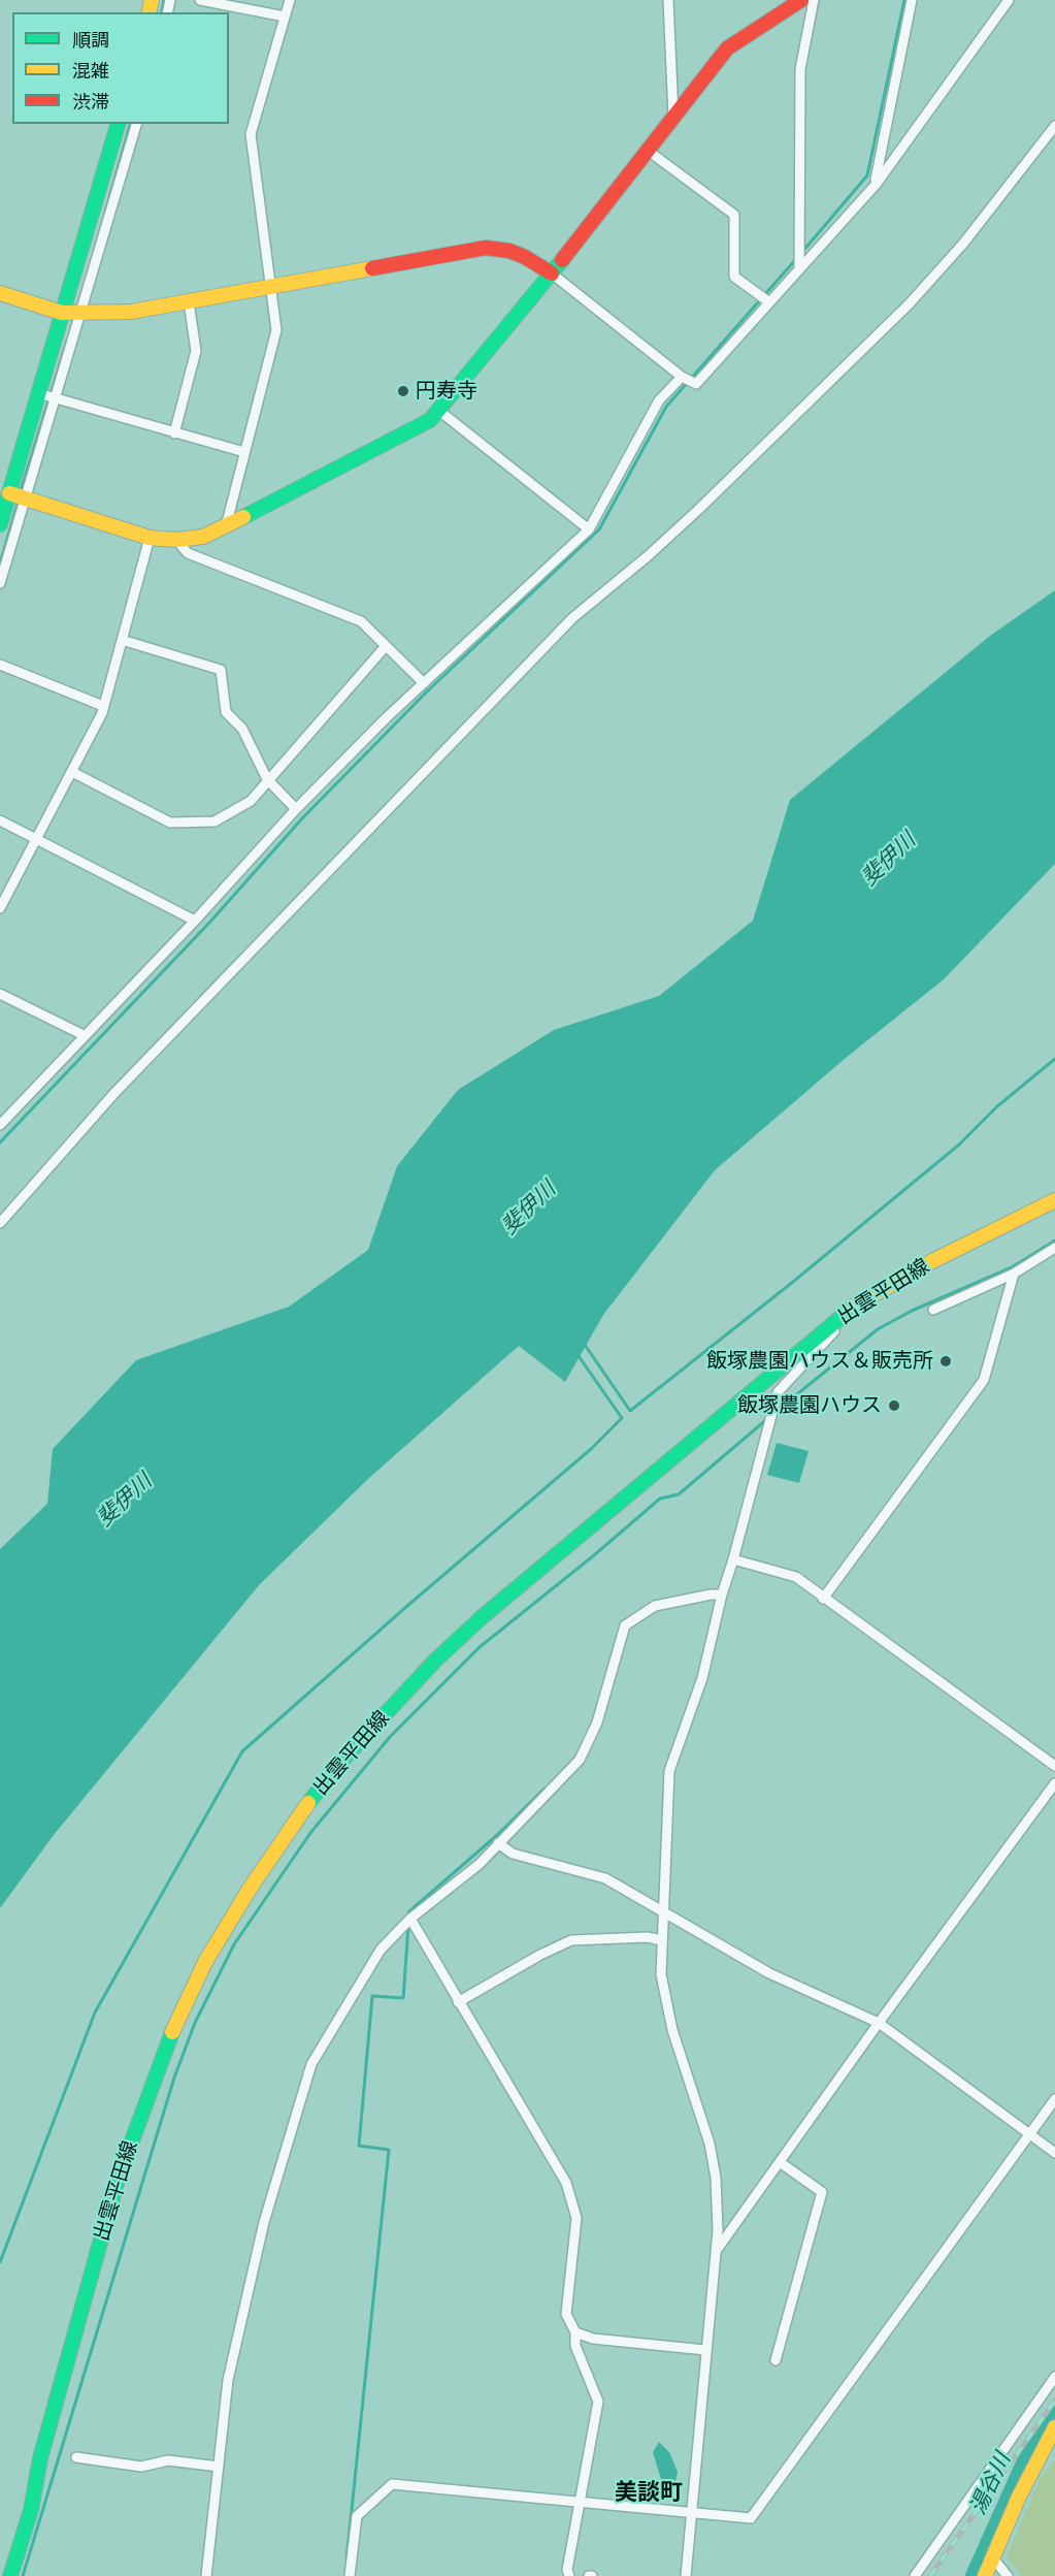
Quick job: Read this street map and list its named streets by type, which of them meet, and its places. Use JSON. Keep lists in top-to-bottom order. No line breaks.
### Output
{"streets":{"main road":["出雲平田線"]},"districts":["美談町"],"water":["斐伊川","湯谷川"],"places":["円寿寺","飯塚農園ハウス＆販売所","飯塚農園ハウス"],"legend":["順調","混雑","渋滞"]}
